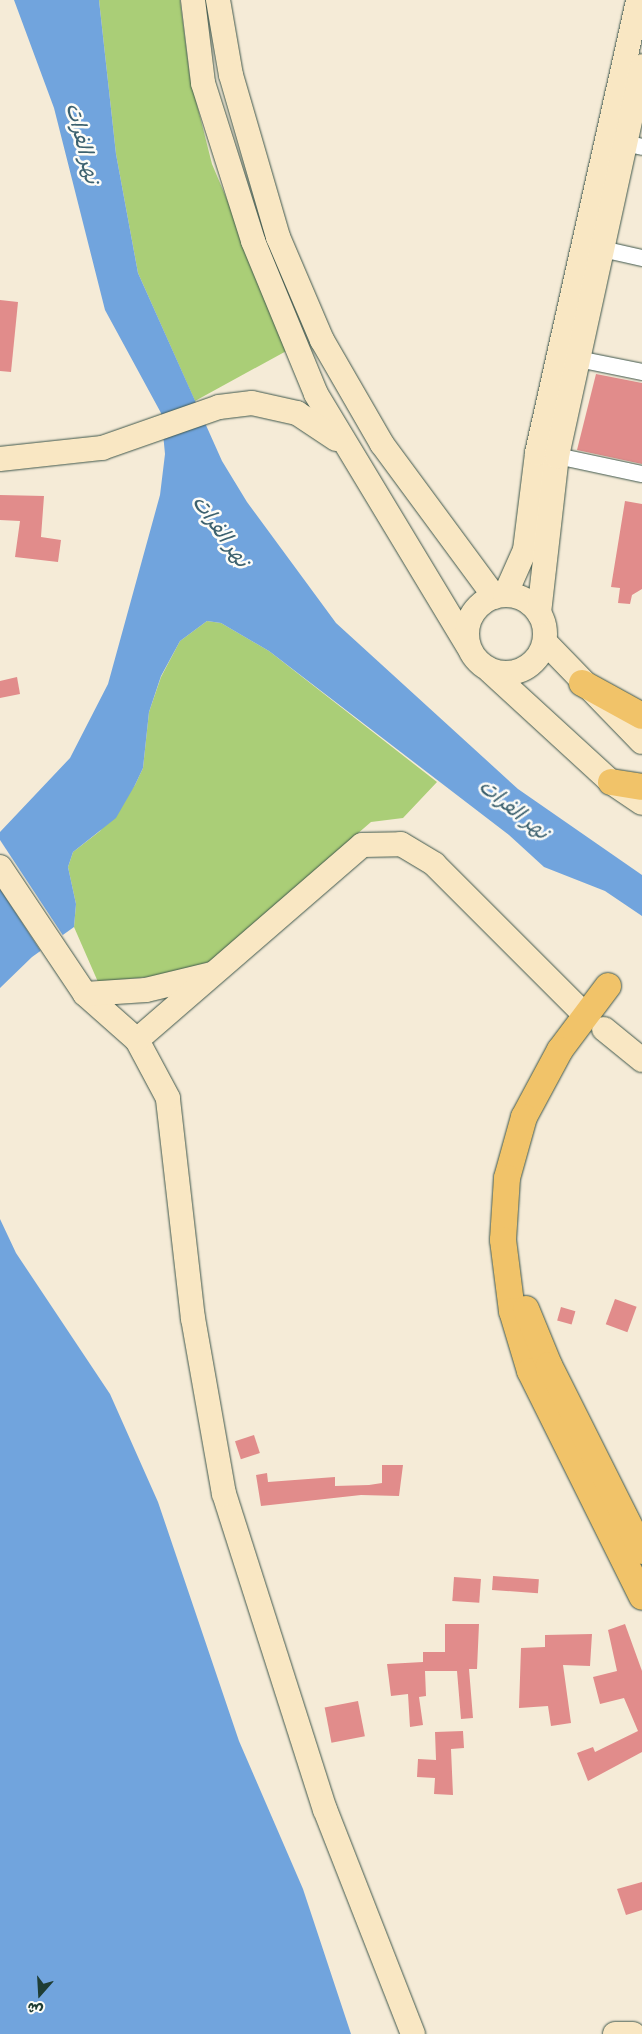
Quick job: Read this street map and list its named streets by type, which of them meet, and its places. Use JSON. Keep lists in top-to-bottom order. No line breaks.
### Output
{"water":["نهر الفرات"],"north":"bottom"}
